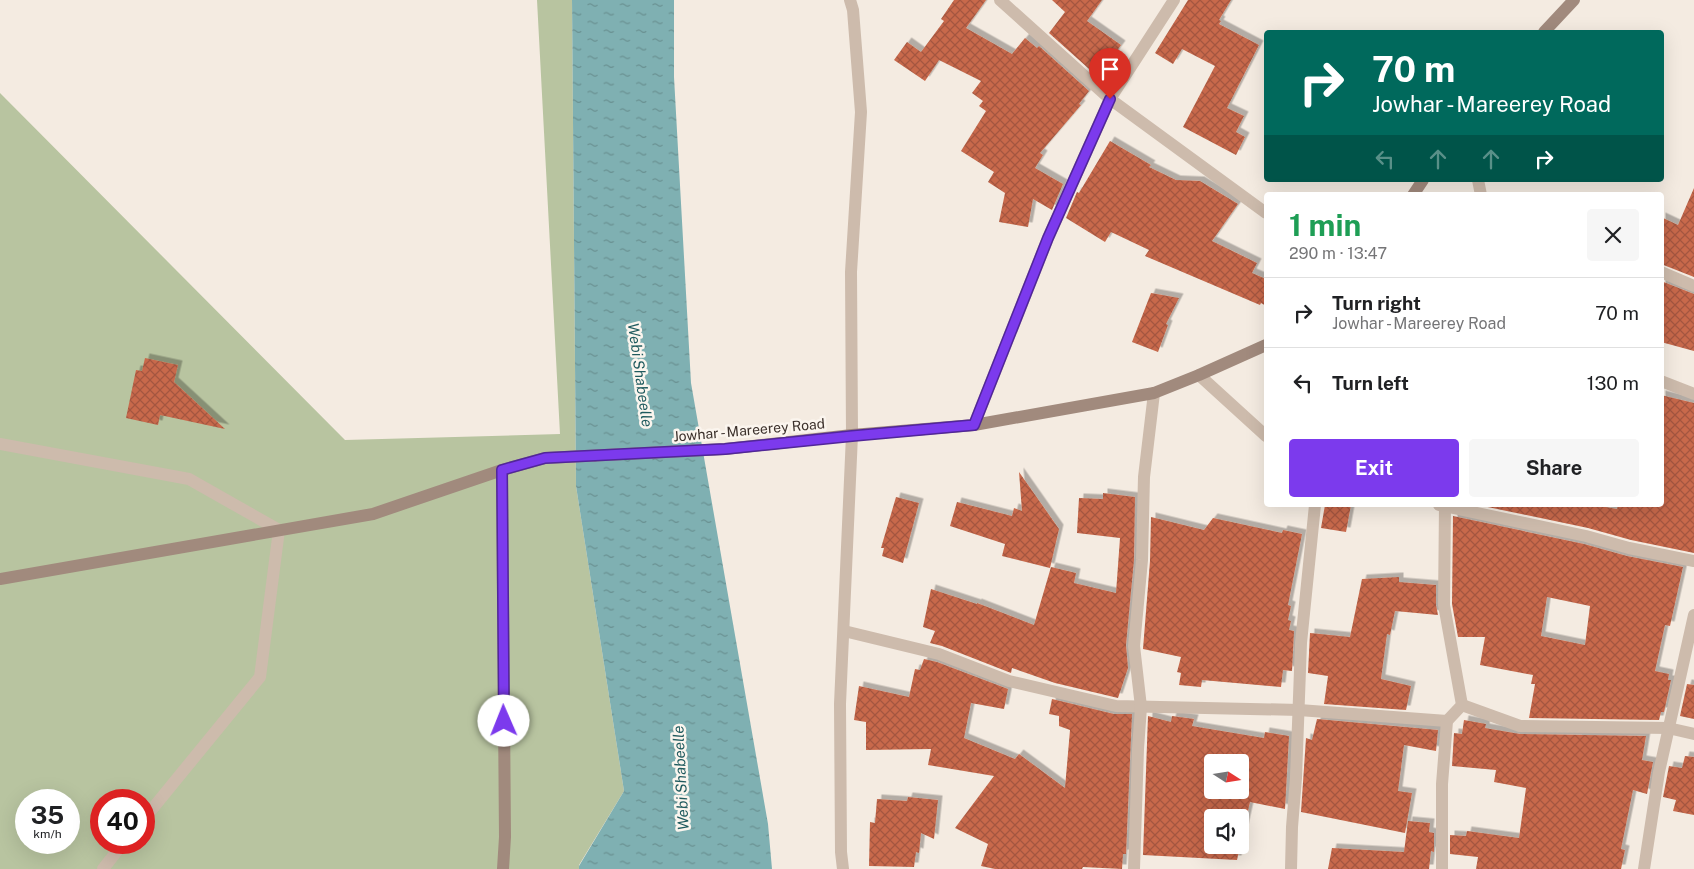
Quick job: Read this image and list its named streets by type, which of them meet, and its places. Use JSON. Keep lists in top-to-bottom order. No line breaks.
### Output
{"streets":{"street":["Jowhar - Mareerey Road"]},"water":["Webi Shabeelle"],"north":"right","page":{"turn":["70 m","Jowhar - Mareerey Road"],"heading":["1 min","290 m · 13:47"],"list":[{"name":"Turn right","note":"Jowhar - Mareerey Road","value":"70 m"},{"name":"Turn left","value":"130 m"}],"buttons":["Exit","Share"],"speed":"35 km/h","limit":"40"}}
